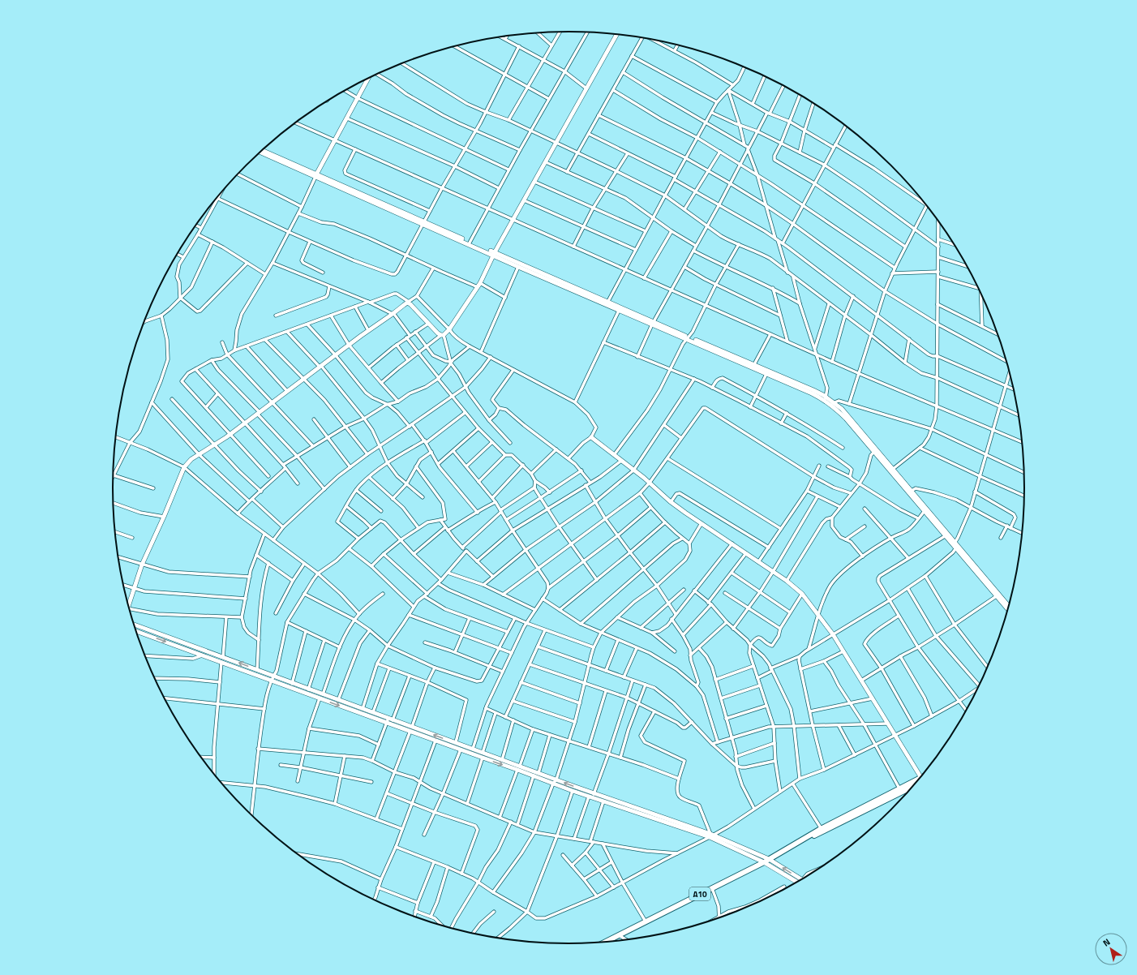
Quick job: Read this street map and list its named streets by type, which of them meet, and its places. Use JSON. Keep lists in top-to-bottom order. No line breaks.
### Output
{"streets":{"highway":["A10"]},"north":"top left"}
